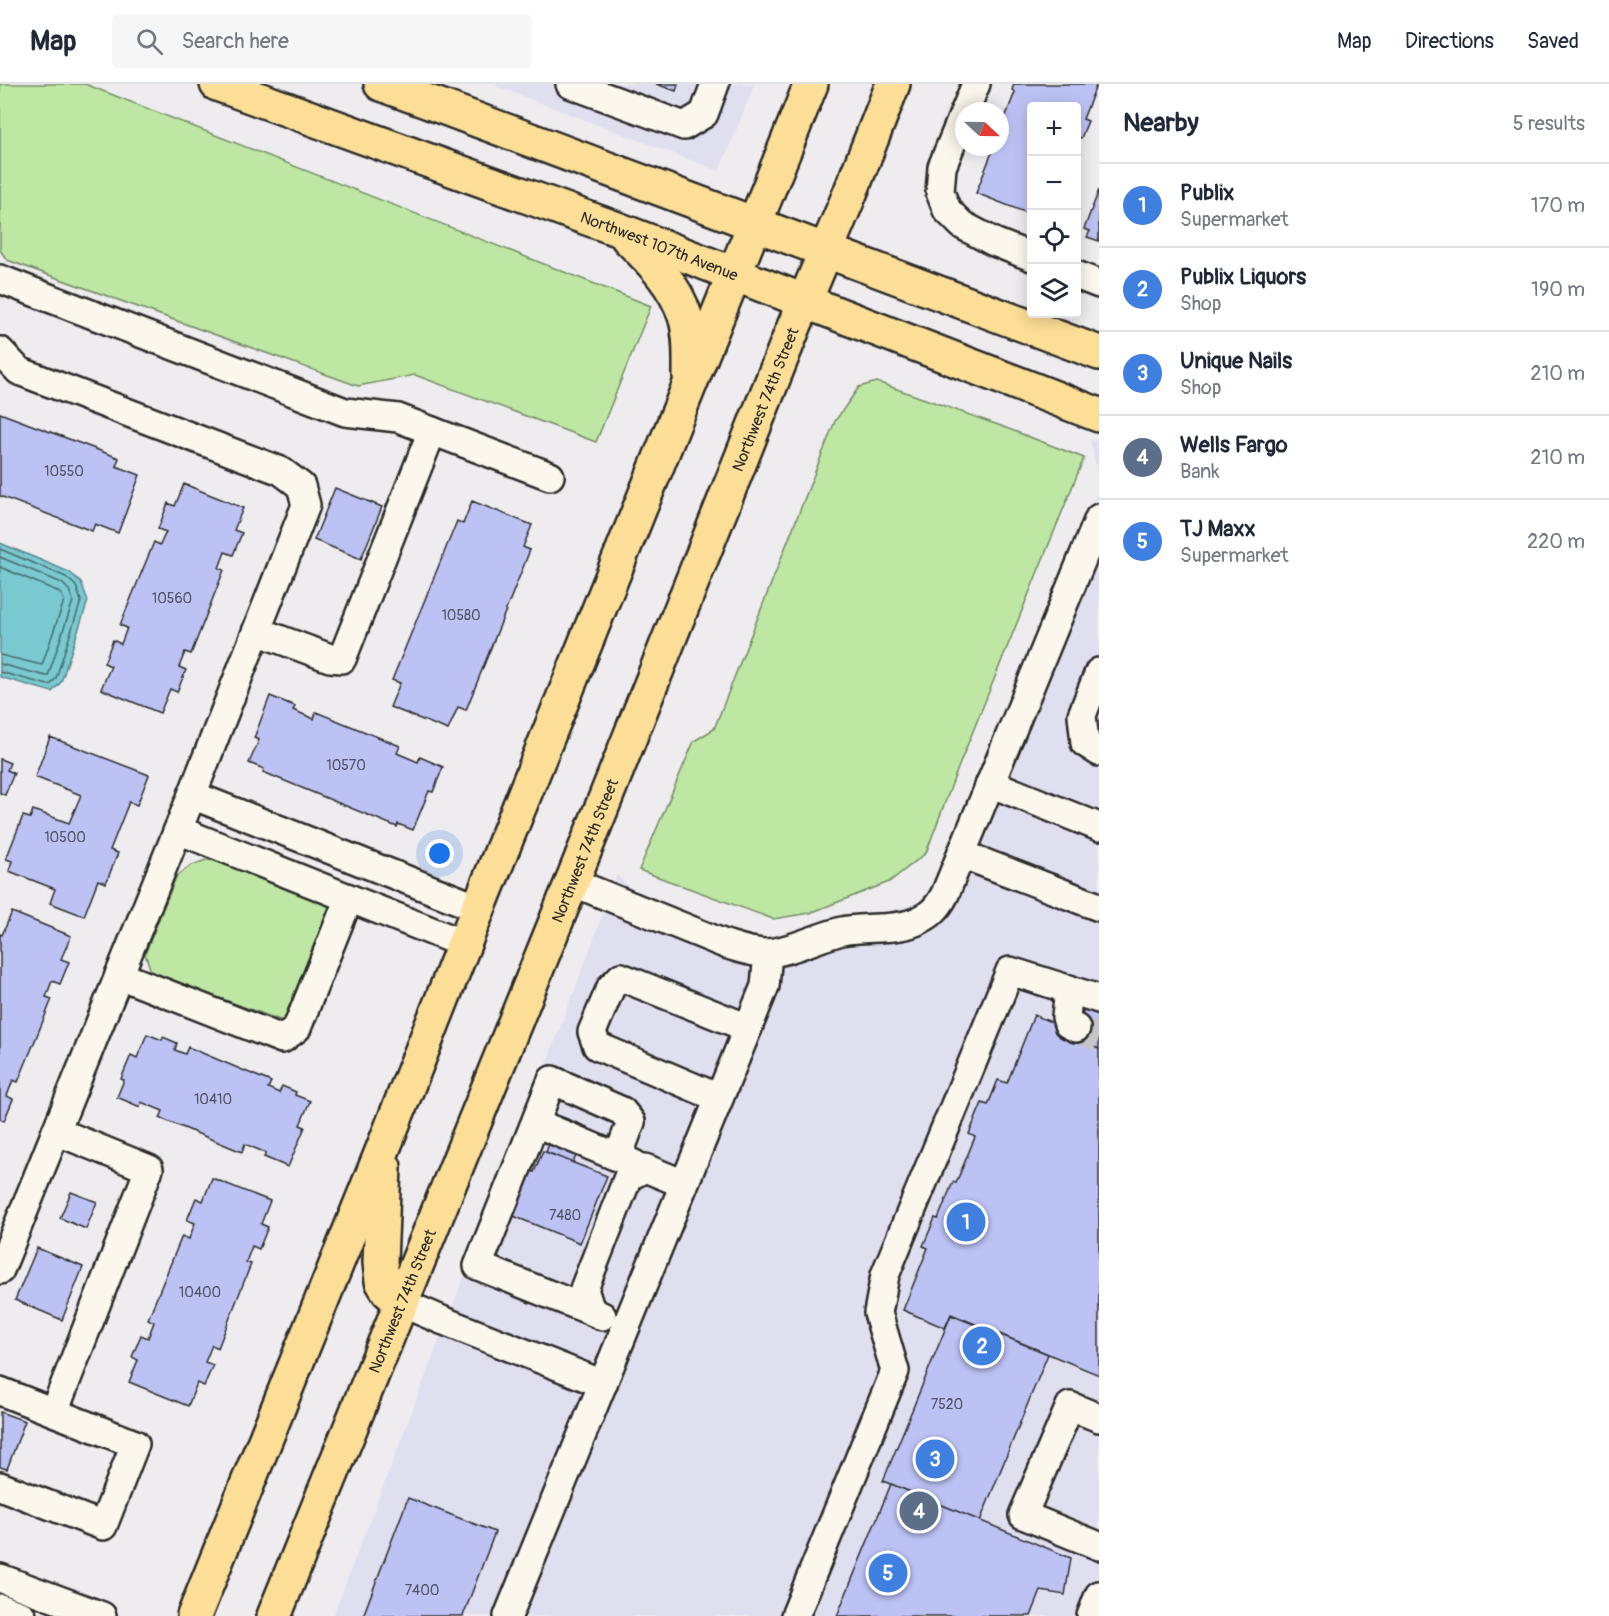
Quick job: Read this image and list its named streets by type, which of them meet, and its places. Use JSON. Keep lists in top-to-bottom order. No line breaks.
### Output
{"streets":{"main road":["Northwest 107th Avenue","Northwest 74th Street"]},"crossings":[["Northwest 107th Avenue","Northwest 74th Street"]],"house_numbers":["10550","10560","10580","10570","10500","10410","7480","10400","7520","7400"],"north":"right","page":{"header":"Map","search":"Search here","nav":["Map","Directions","Saved"],"heading":["Nearby","5 results"],"map_buttons":["+","−"],"list":[{"mark":"1","name":"Publix","note":"Supermarket","value":"170 m"},{"mark":"2","name":"Publix Liquors","note":"Shop","value":"190 m"},{"mark":"3","name":"Unique Nails","note":"Shop","value":"210 m"},{"mark":"4","name":"Wells Fargo","note":"Bank","value":"210 m"},{"mark":"5","name":"TJ Maxx","note":"Supermarket","value":"220 m"}],"pins":["1","2","3","4","5"]}}
